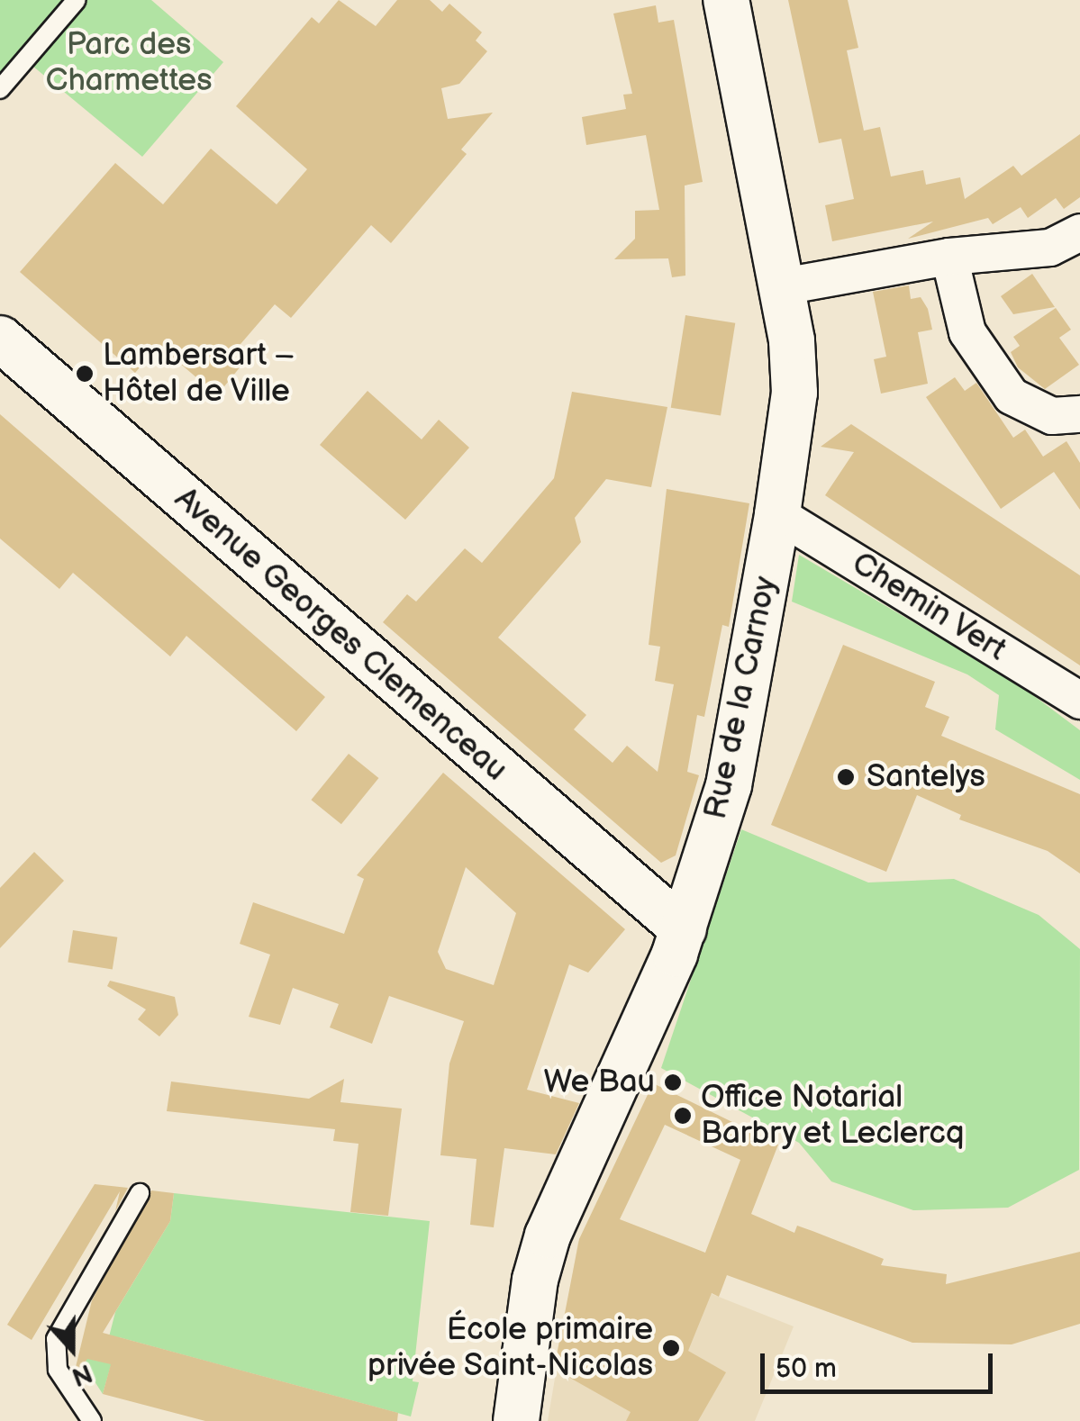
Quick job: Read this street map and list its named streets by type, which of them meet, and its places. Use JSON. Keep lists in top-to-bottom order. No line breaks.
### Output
{"streets":{"street":["Chemin Vert","Avenue Georges Clemenceau","Rue de la Carnoy"]},"crossings":[["Chemin Vert","Rue de la Carnoy"],["Avenue Georges Clemenceau","Rue de la Carnoy"]],"parks":["Parc des Charmettes"],"places":["Lambersart – Hôtel de Ville","Santelys","We Bau","Office Notarial Barbry et Leclercq","École primaire privée Saint-Nicolas"],"scale_bar":"50 m","north":"bottom"}
